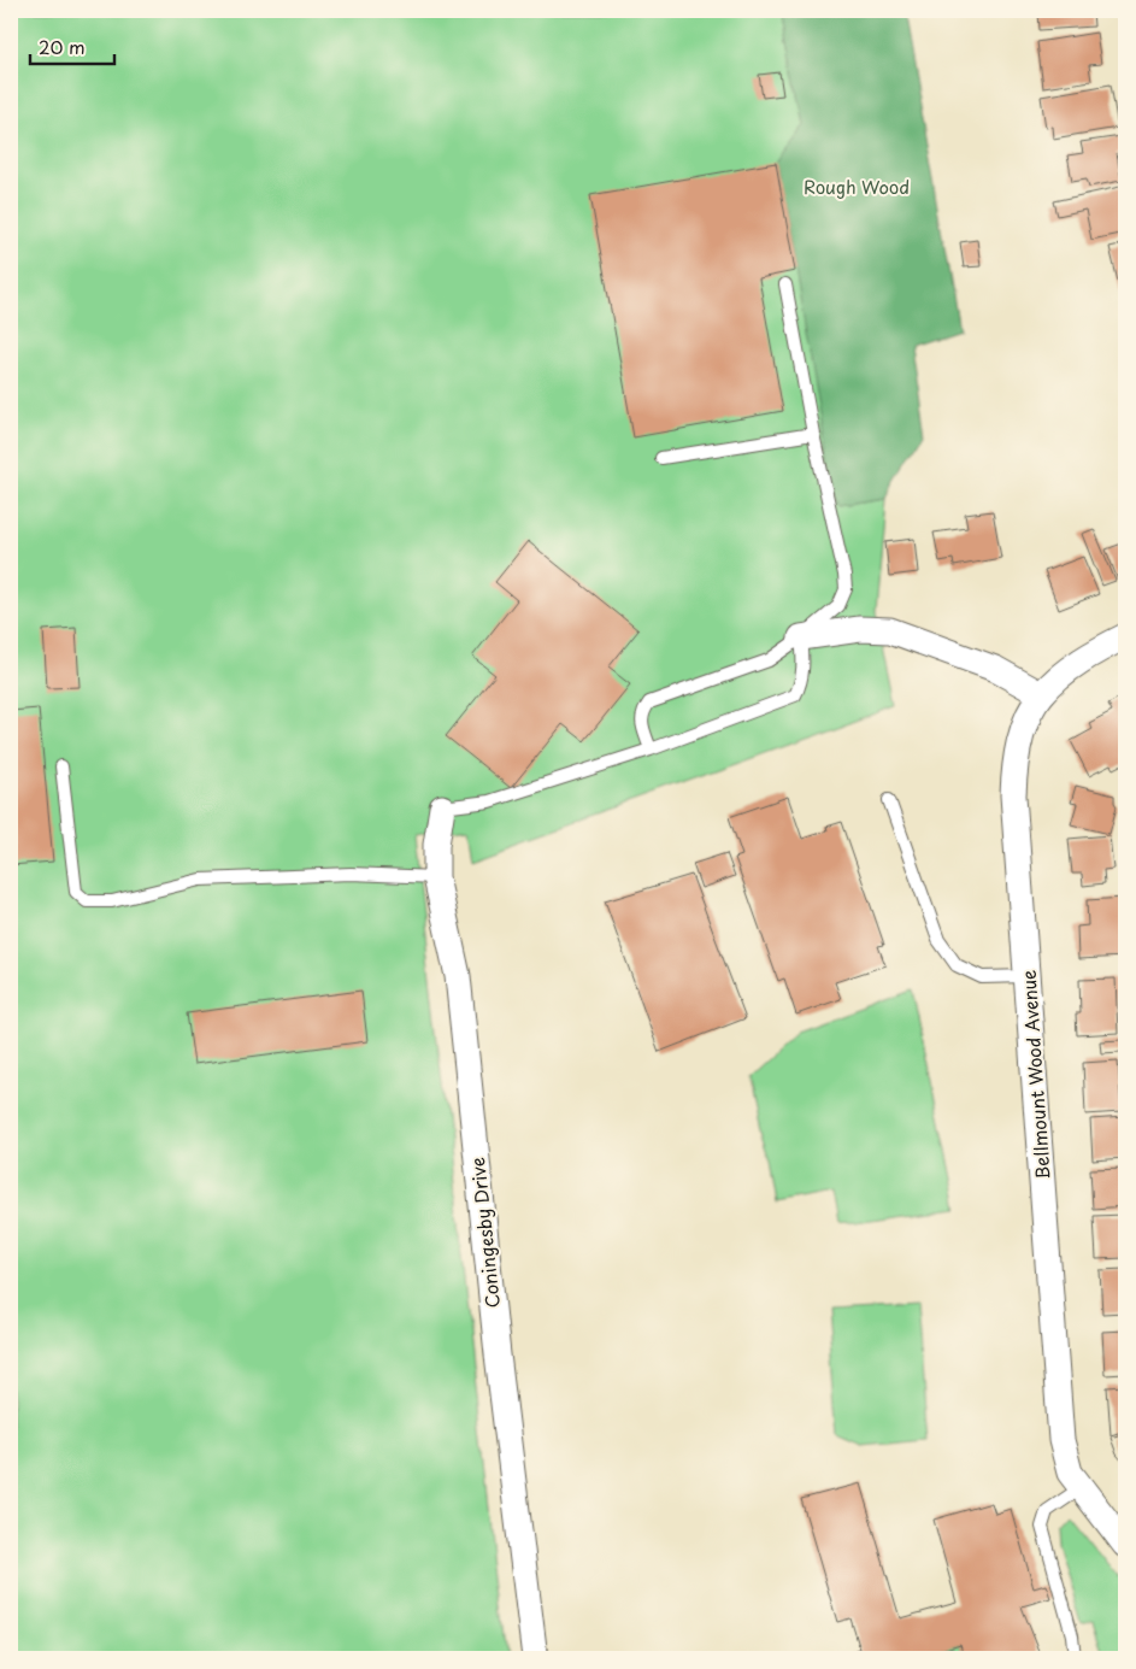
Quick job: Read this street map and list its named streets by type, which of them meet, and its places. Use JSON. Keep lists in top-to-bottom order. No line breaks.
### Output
{"streets":{"street":["Bellmount Wood Avenue","Coningesby Drive"]},"parks":["Rough Wood"],"scale_bar":"20 m"}
